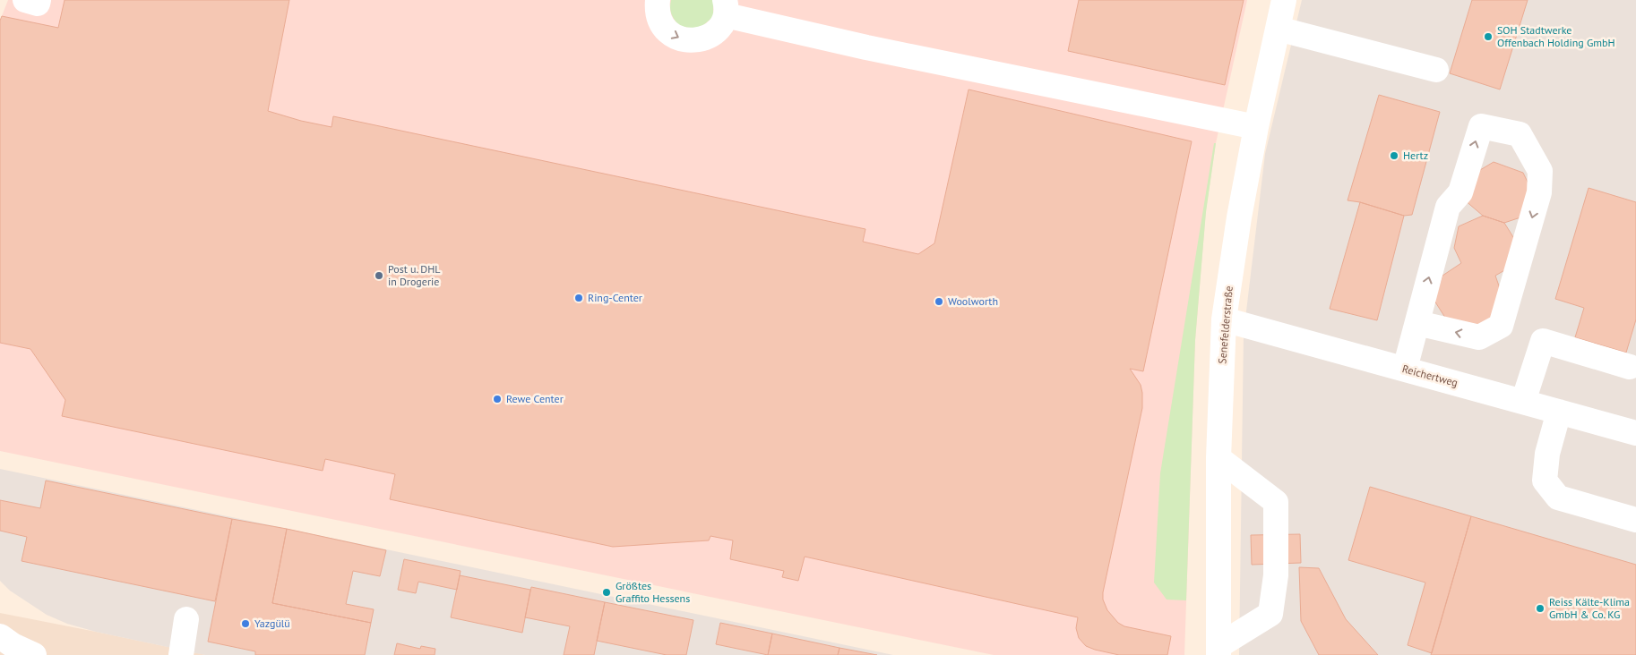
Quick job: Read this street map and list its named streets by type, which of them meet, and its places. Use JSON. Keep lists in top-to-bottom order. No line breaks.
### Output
{"streets":{"street":["Senefelderstraße","Reichertweg"]},"crossings":[["Senefelderstraße","Reichertweg"]],"places":["SOH Stadtwerke Offenbach Holding GmbH","Hertz","Post u. DHL in Drogerie","Ring-Center","Woolworth","Rewe Center","Größtes Graffito Hessens","Reiss Kälte-Klima GmbH & Co. KG","Yazgülü"]}
